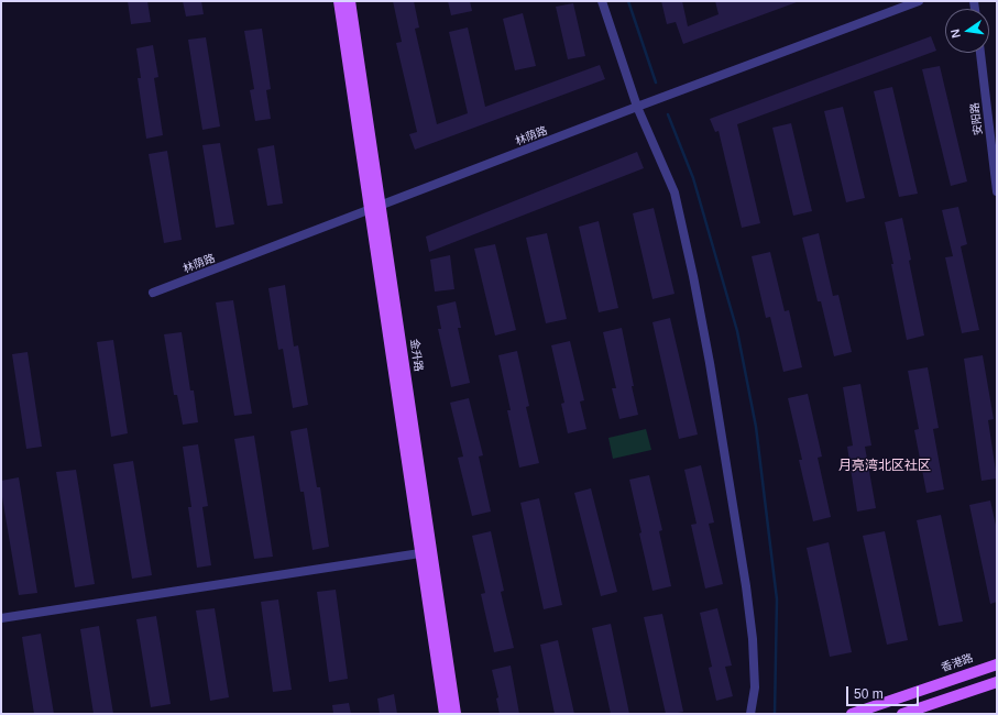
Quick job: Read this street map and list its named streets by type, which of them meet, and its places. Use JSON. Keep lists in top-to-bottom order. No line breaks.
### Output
{"streets":{"main road":["金升路","香港路"],"street":["安阳路","林荫路"]},"crossings":[["林荫路","金升路"]],"districts":["月亮湾北区社区"],"scale_bar":"50 m","north":"left"}
